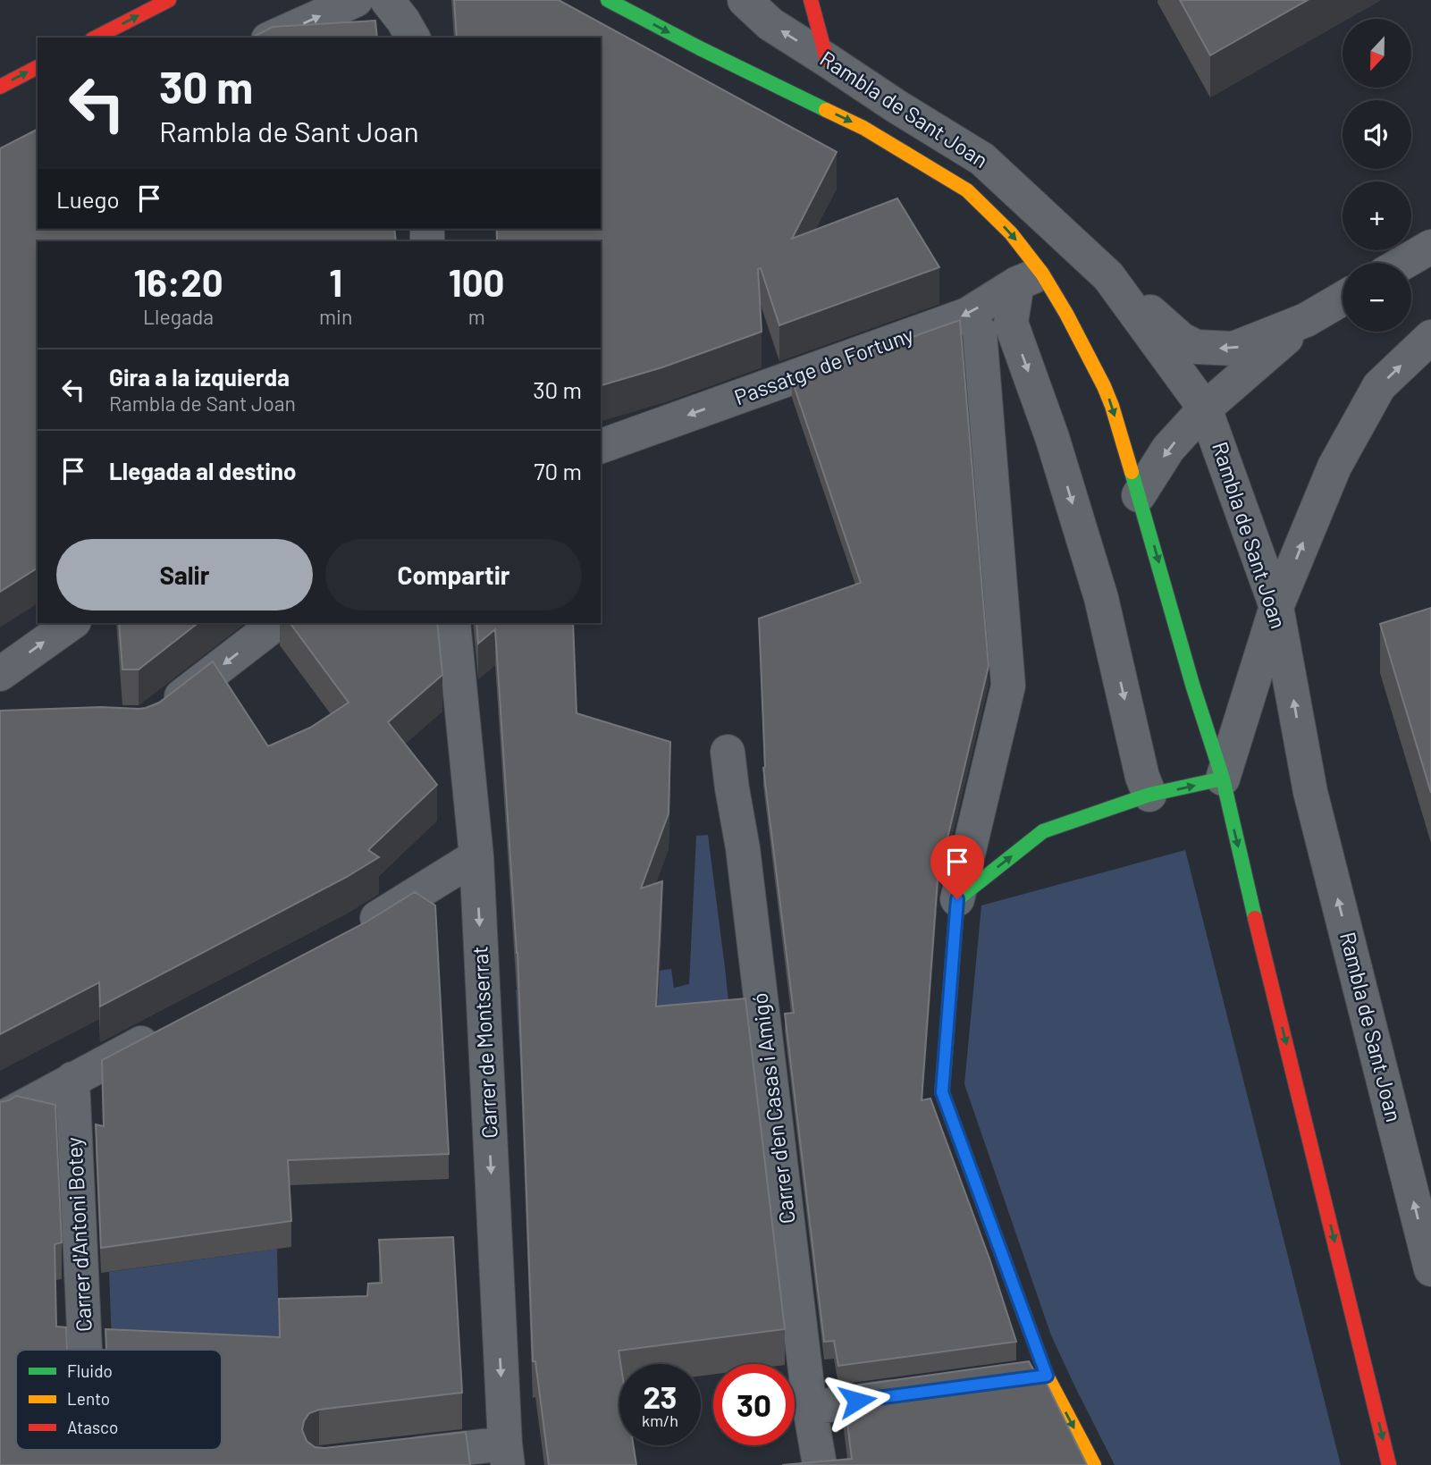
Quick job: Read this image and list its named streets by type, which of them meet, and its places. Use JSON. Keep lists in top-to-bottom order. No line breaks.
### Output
{"streets":{"main road":["Rambla de Sant Joan"],"street":["Passatge de Fortuny","Carrer de Montserrat","Carrer d'en Casas i Amigó","Carrer d'Antoni Botey"]},"crossings":[["Rambla de Sant Joan","Passatge de Fortuny"]],"one_way":["Passatge de Fortuny","Carrer de Montserrat"],"legend":["Fluido","Lento","Atasco"],"north":"bottom","page":{"map_buttons":["+","−"],"turn":["30 m","Rambla de Sant Joan"],"then":"Luego","eta":["16:20","Llegada","1","min","100","m"],"list":[{"name":"Gira a la izquierda","note":"Rambla de Sant Joan","value":"30 m"},{"name":"Llegada al destino","value":"70 m"}],"buttons":["Salir","Compartir"],"speed":"23 km/h","limit":"30"}}
